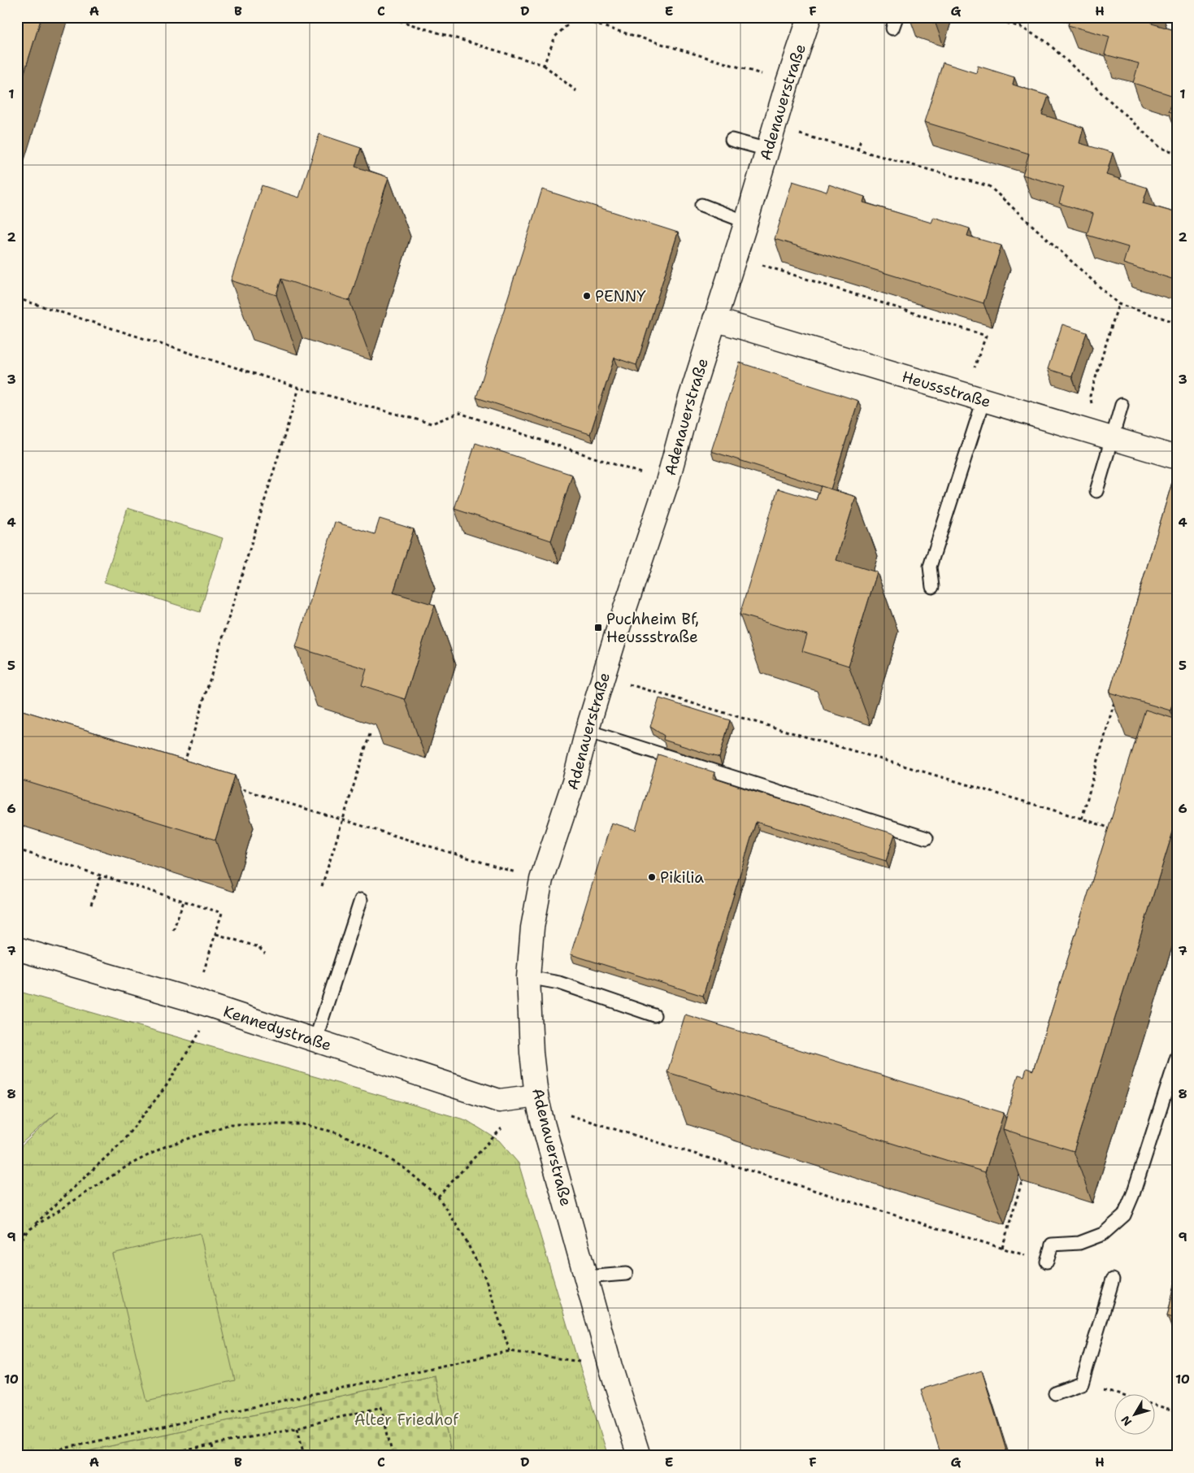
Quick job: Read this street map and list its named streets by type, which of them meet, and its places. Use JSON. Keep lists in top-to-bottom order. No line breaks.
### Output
{"streets":{"street":["Adenauerstraße","Heussstraße","Kennedystraße"]},"crossings":[["Adenauerstraße","Heussstraße"],["Adenauerstraße","Kennedystraße"]],"parks":["Alter Friedhof"],"places":{"other":["PENNY","Pikilia"],"transit":["Puchheim Bf, Heussstraße"]},"north":"bottom left","grid":{"columns":["A","B","C","D","E","F","G","H"],"rows":["1","2","3","4","5","6","7","8","9","10"]}}
